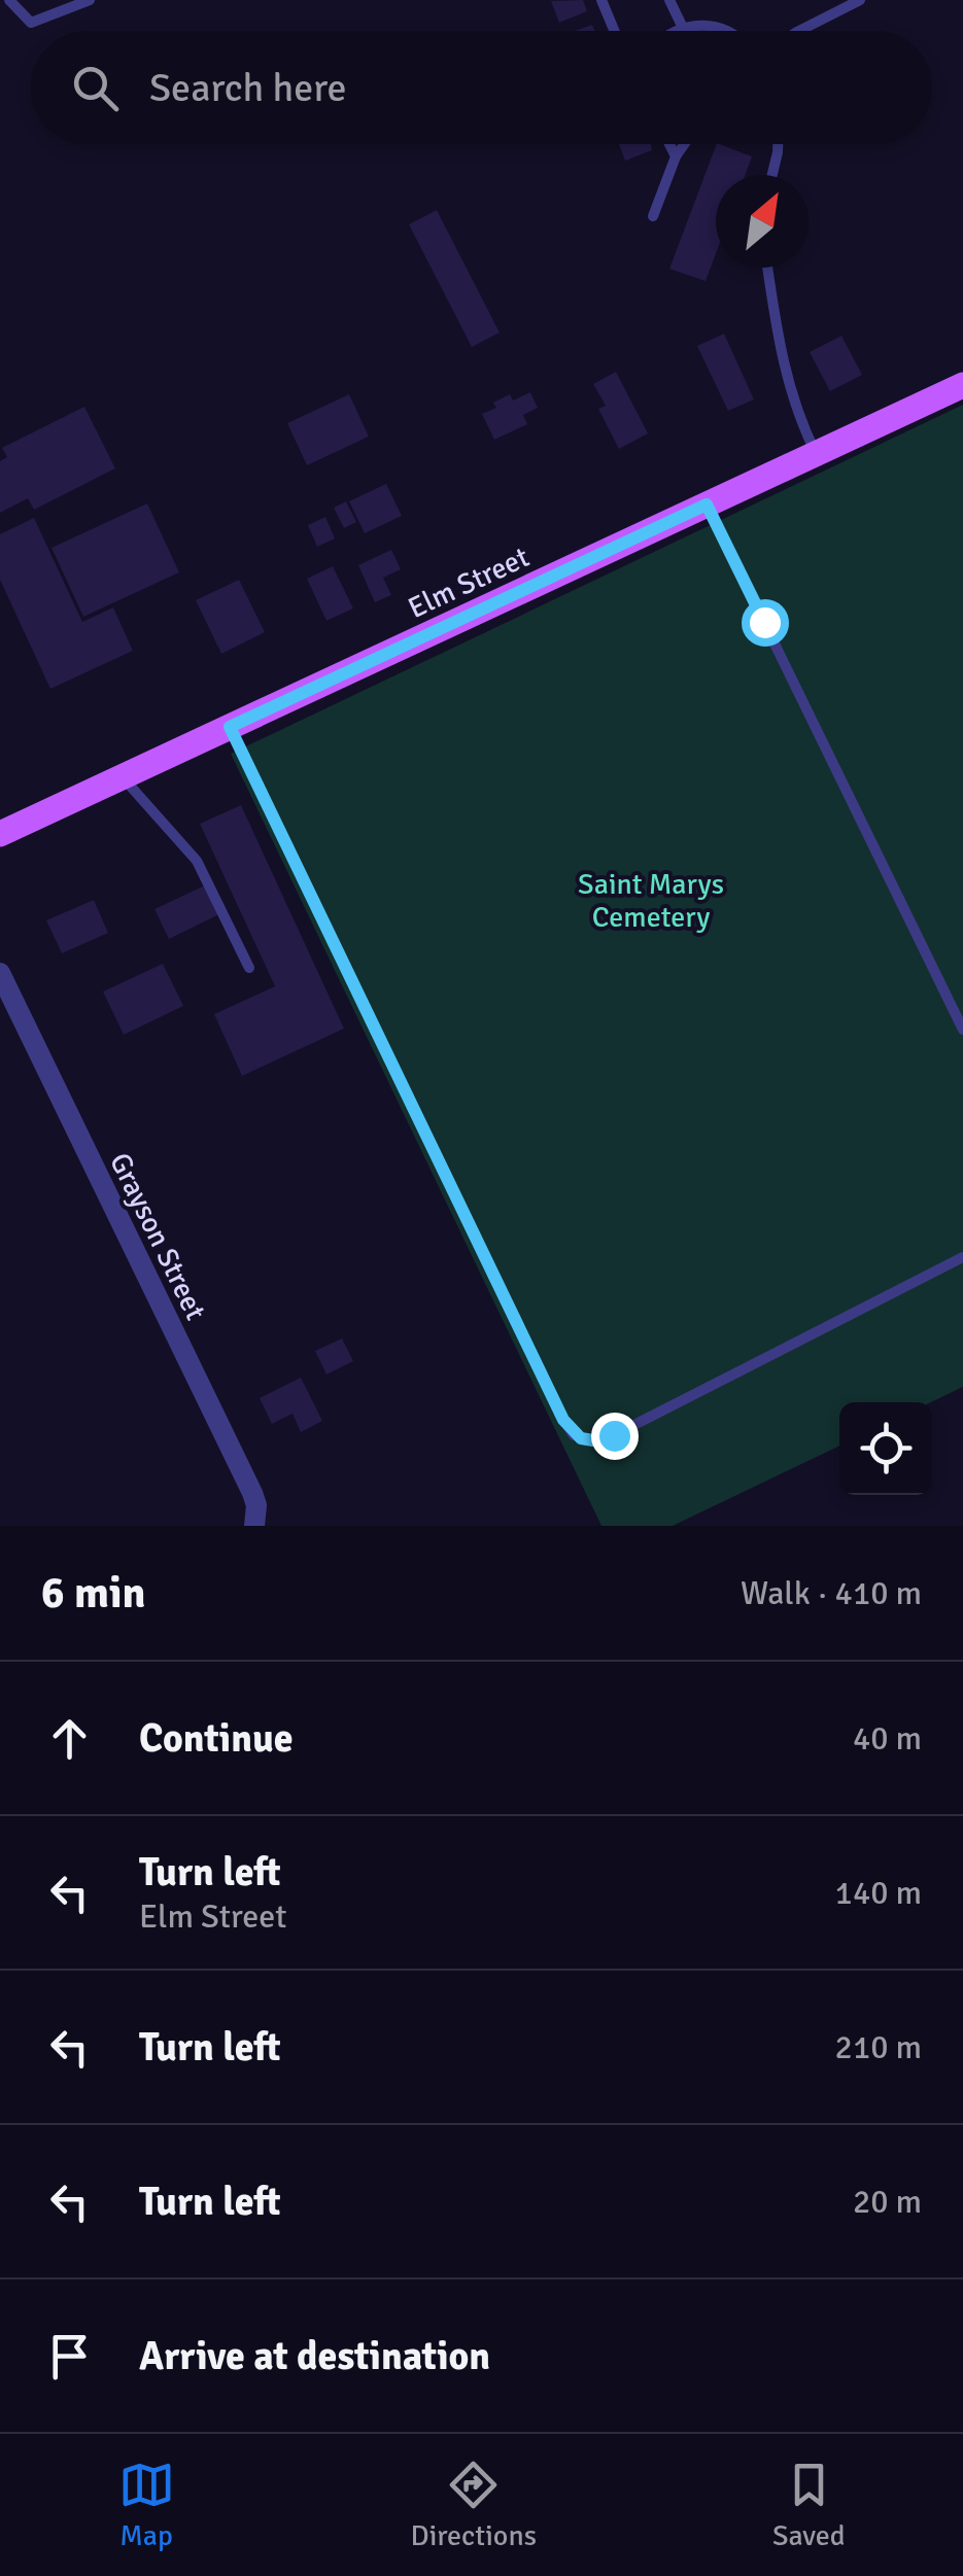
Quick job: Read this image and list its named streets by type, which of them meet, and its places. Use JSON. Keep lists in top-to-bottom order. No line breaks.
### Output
{"streets":{"main road":["Elm Street"],"street":["Grayson Street"]},"parks":["Saint Marys Cemetery"],"north":"top right","page":{"search":"Search here","heading":["6 min","Walk · 410 m"],"list":[["Continue","40 m"],["Turn left","Elm Street","140 m"],["Turn left","210 m"],["Turn left","20 m"],"Arrive at destination"],"nav":["Map","Directions","Saved"]}}
